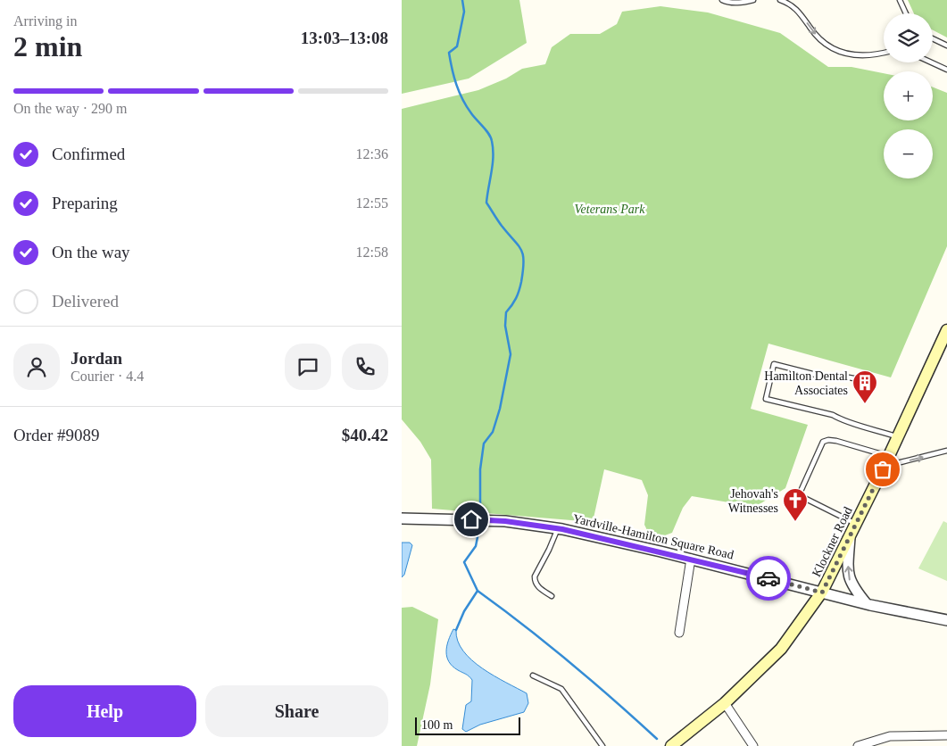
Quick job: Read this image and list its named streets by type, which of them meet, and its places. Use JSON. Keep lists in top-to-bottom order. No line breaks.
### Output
{"streets":{"main road":["Klockner Road"],"street":["Yardville-Hamilton Square Road"]},"crossings":[["Yardville-Hamilton Square Road","Klockner Road"]],"parks":["Veterans Park"],"places":{"building":["Hamilton Dental Associates"],"church":["Jehovah's Witnesses"]},"scale_bar":"100 m","page":{"heading":["2 min","Arriving in","13:03–13:08"],"panel":["Jordan","Courier · 4.4","Order #9089","$40.42"],"map_buttons":["+","−"],"bar":"On the way · 290 m","list":[["Confirmed","12:36"],["Preparing","12:55"],["On the way","12:58"],"Delivered"],"buttons":["Help","Share"],"scale":"100 m"}}
